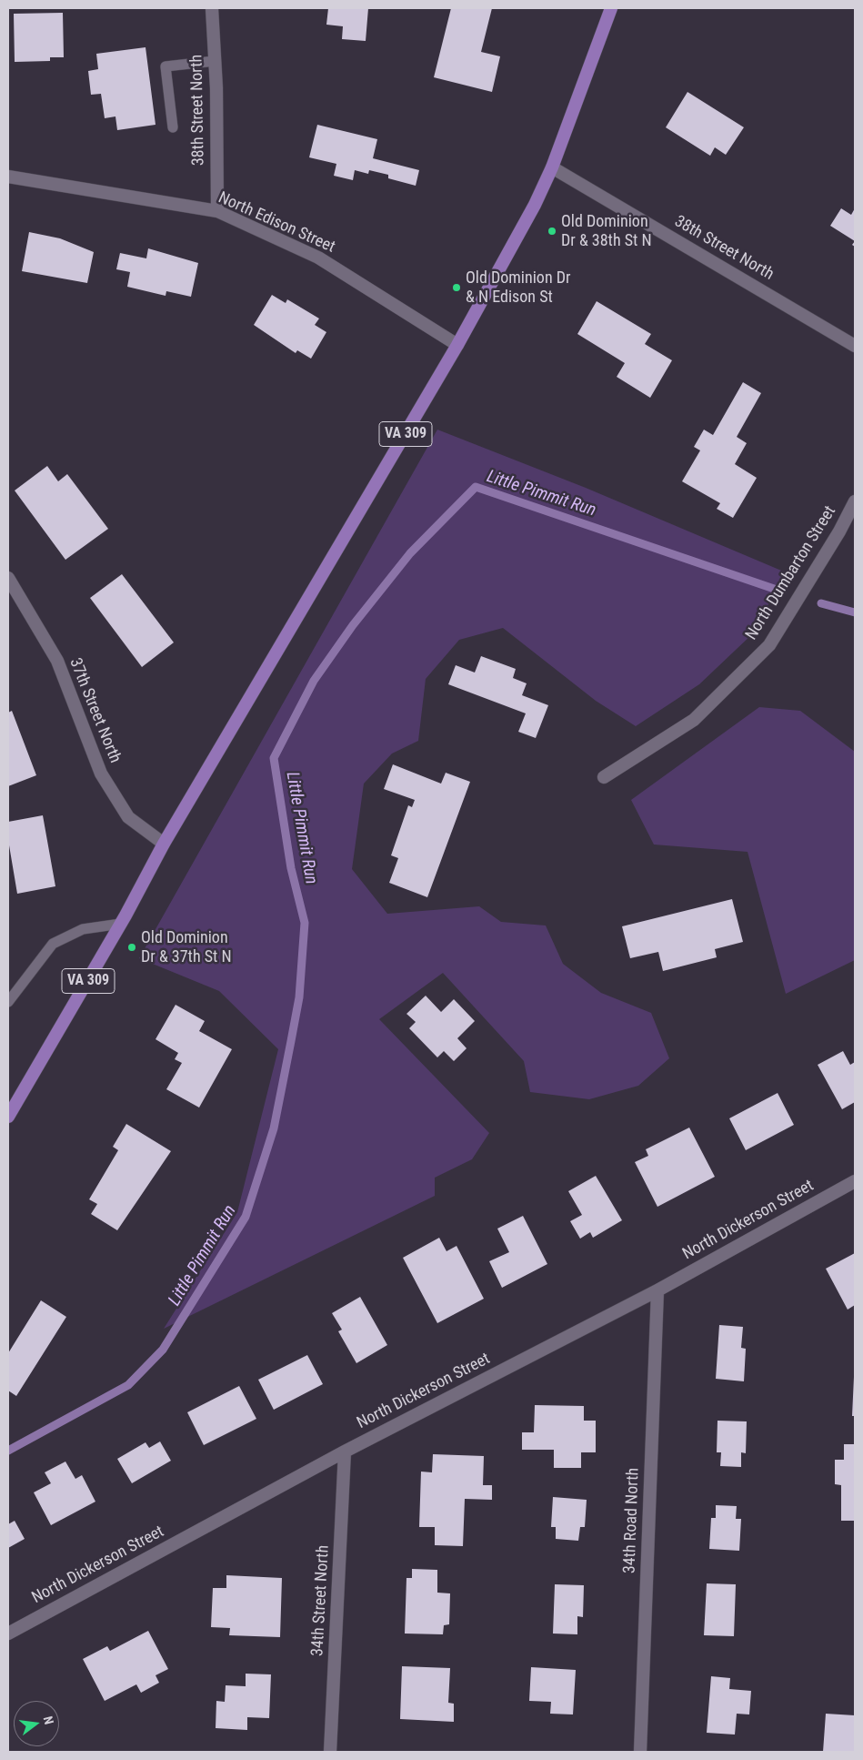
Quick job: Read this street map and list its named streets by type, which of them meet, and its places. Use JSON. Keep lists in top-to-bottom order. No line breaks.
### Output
{"streets":{"main road":["VA 309"],"street":["38th Street North","North Edison Street","North Dumbarton Street","37th Street North","North Dickerson Street","34th Road North","34th Street North"]},"crossings":[["38th Street North","North Edison Street"],["38th Street North","VA 309"],["North Edison Street","VA 309"],["VA 309","37th Street North"],["North Dickerson Street","34th Road North"],["North Dickerson Street","34th Street North"]],"water":["Little Pimmit Run"],"places":["Old Dominion Dr & 38th St N","Old Dominion Dr & N Edison St","Old Dominion Dr & 37th St N"],"north":"right"}
